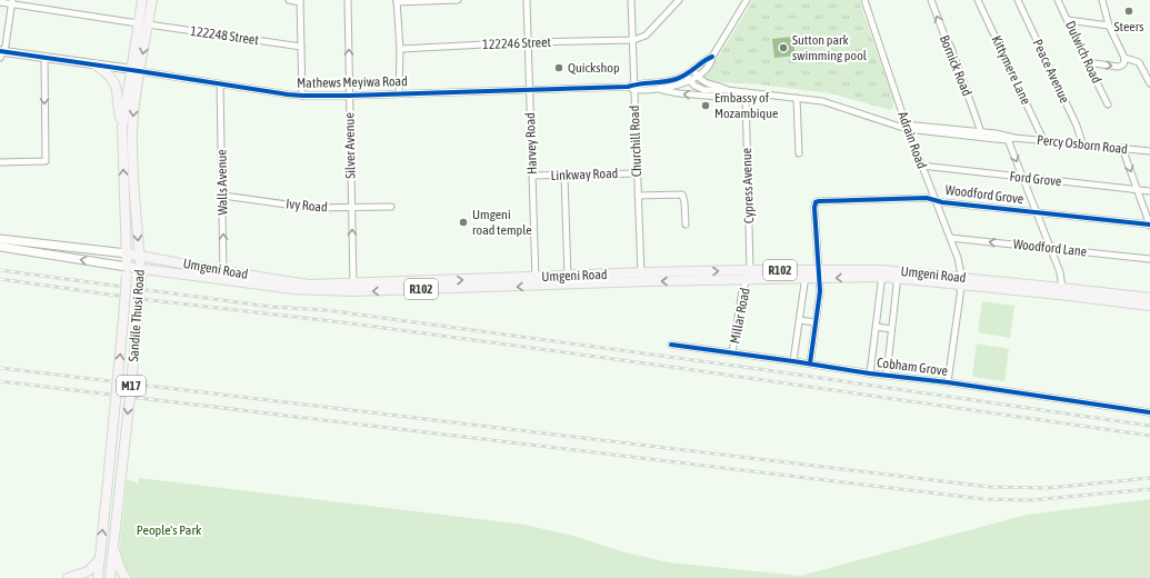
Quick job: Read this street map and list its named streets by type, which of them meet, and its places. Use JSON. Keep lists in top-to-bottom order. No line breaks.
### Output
{"streets":{"main road":["Mathews Meyiwa Road","Umgeni Road","R102","Sandile Thusi Road","M17"],"street":["122248 Street","122246 Street","Dulwich Road","Bornick Road","Kittymere Lane","Peace Avenue","Adrain Road","Churchill Road","Harvey Road","Percy Osborn Road","Silver Avenue","Linkway Road","Ford Grove","Walls Avenue","Cypress Avenue","Woodford Grove","Ivy Road","Woodford Lane","Millar Road","Cobham Grove"]},"crossings":[["122248 Street","Sandile Thusi Road"],["122246 Street","Churchill Road"],["122246 Street","Harvey Road"],["Bornick Road","Percy Osborn Road"],["Kittymere Lane","Percy Osborn Road"],["Peace Avenue","Percy Osborn Road"],["Mathews Meyiwa Road","Churchill Road"],["Mathews Meyiwa Road","Harvey Road"],["Mathews Meyiwa Road","Silver Avenue"],["Mathews Meyiwa Road","Walls Avenue"],["Mathews Meyiwa Road","Sandile Thusi Road"],["Adrain Road","Percy Osborn Road"],["Adrain Road","Ford Grove"],["Adrain Road","Woodford Grove"],["Adrain Road","Woodford Lane"],["Adrain Road","Umgeni Road"],["Adrain Road","Cobham Grove"],["Churchill Road","Linkway Road"],["Churchill Road","Umgeni Road"],["Harvey Road","Linkway Road"],["Harvey Road","Umgeni Road"],["Silver Avenue","Ivy Road"],["Silver Avenue","Umgeni Road"],["Walls Avenue","Ivy Road"],["Walls Avenue","Umgeni Road"],["Cypress Avenue","Umgeni Road"],["Cypress Avenue","Millar Road"],["Woodford Grove","Umgeni Road"],["Umgeni Road","Sandile Thusi Road"],["Umgeni Road","Millar Road"],["Millar Road","Cobham Grove"]],"one_way":["Bornick Road","Walls Avenue","Woodford Lane"],"parks":["People's Park"],"places":["Steers","Sutton park swimming pool","Quickshop","Embassy of Mozambique","Umgeni road temple"]}
